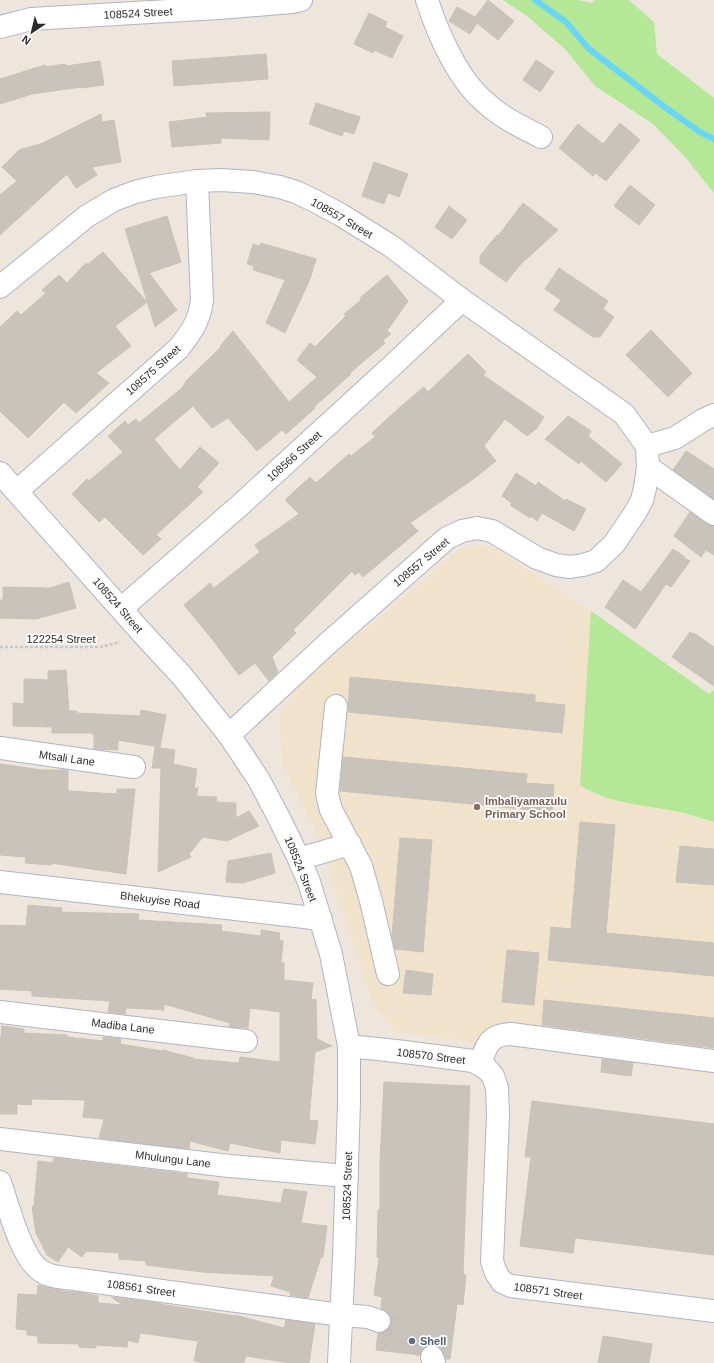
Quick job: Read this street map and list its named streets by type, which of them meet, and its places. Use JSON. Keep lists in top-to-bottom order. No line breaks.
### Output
{"streets":{"street":["108524 Street","108557 Street","108575 Street","108566 Street","Mtsali Lane","Bhekuyise Road","Madiba Lane","108570 Street","Mhulungu Lane","108561 Street","108571 Street"],"path":["122254 Street"]},"crossings":[["108524 Street","108557 Street"],["108524 Street","108575 Street"],["108524 Street","108566 Street"],["108524 Street","122254 Street"],["108524 Street","Bhekuyise Road"],["108524 Street","108570 Street"],["108524 Street","Mhulungu Lane"],["108524 Street","108561 Street"],["108557 Street","108575 Street"],["108557 Street","108566 Street"],["108570 Street","108571 Street"]],"places":["Imbaliyamazulu Primary School","Shell"],"north":"bottom left"}
